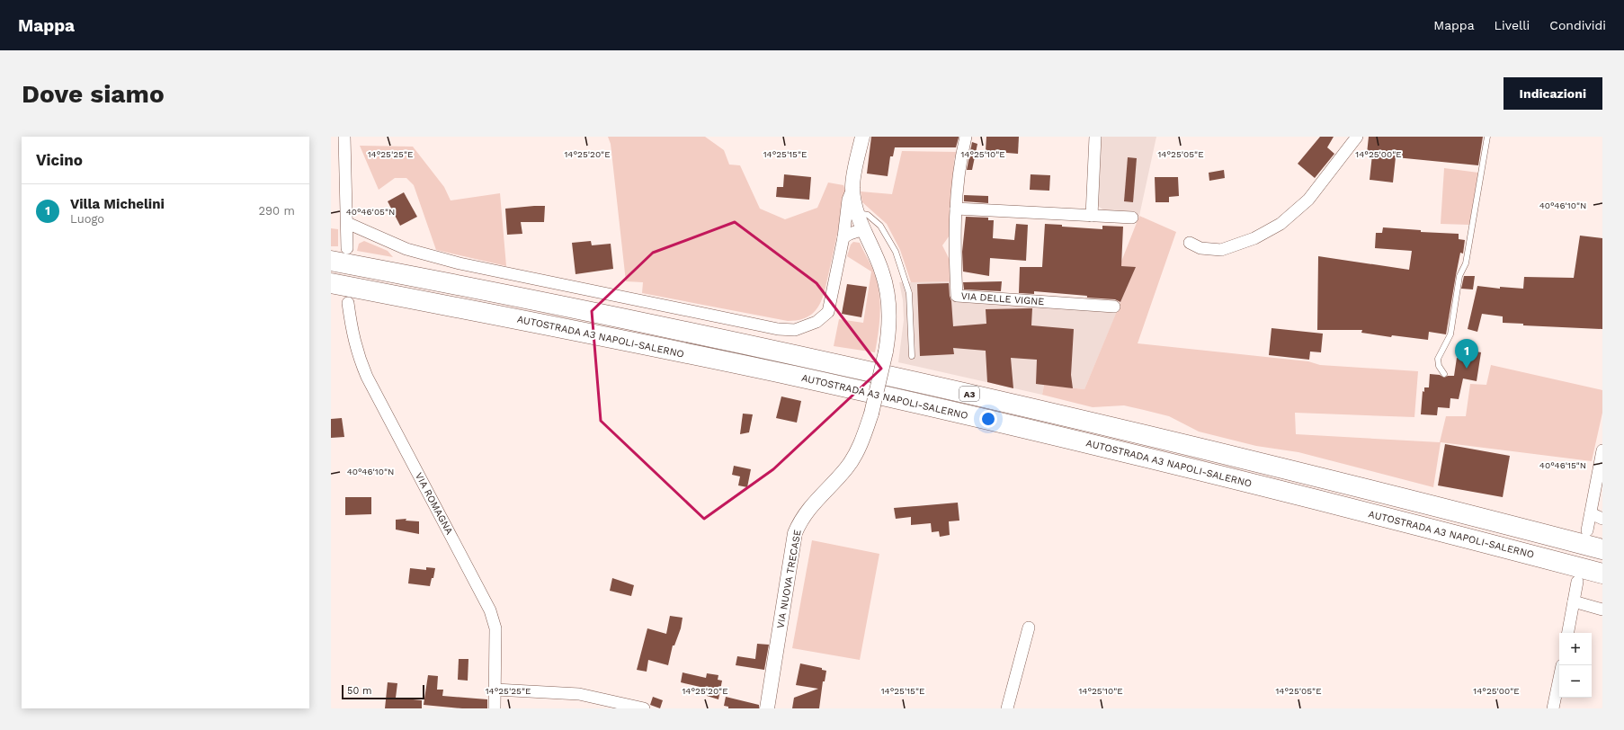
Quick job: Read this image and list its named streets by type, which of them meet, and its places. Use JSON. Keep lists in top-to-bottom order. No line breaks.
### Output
{"streets":{"highway":["AUTOSTRADA A3 NAPOLI-SALERNO","A3"],"street":["VIA DELLE VIGNE","VIA ROMAGNA","VIA NUOVA TRECASE"]},"scale_bar":"50 m","page":{"header":"Mappa","nav":["Mappa","Livelli","Condividi"],"buttons":"Indicazioni","title":"Dove siamo","heading":"Vicino","list":[{"mark":"1","name":"Villa Michelini","note":"Luogo","value":"290 m"}],"pins":"1","map_buttons":["+","−"],"scale":"50 m"},"coordinates":["14°25'25\"E","14°25'20\"E","14°25'15\"E","14°25'10\"E","14°25'05\"E","14°25'00\"E","40°46'10\"N","40°46'05\"N","40°46'15\"N"]}
